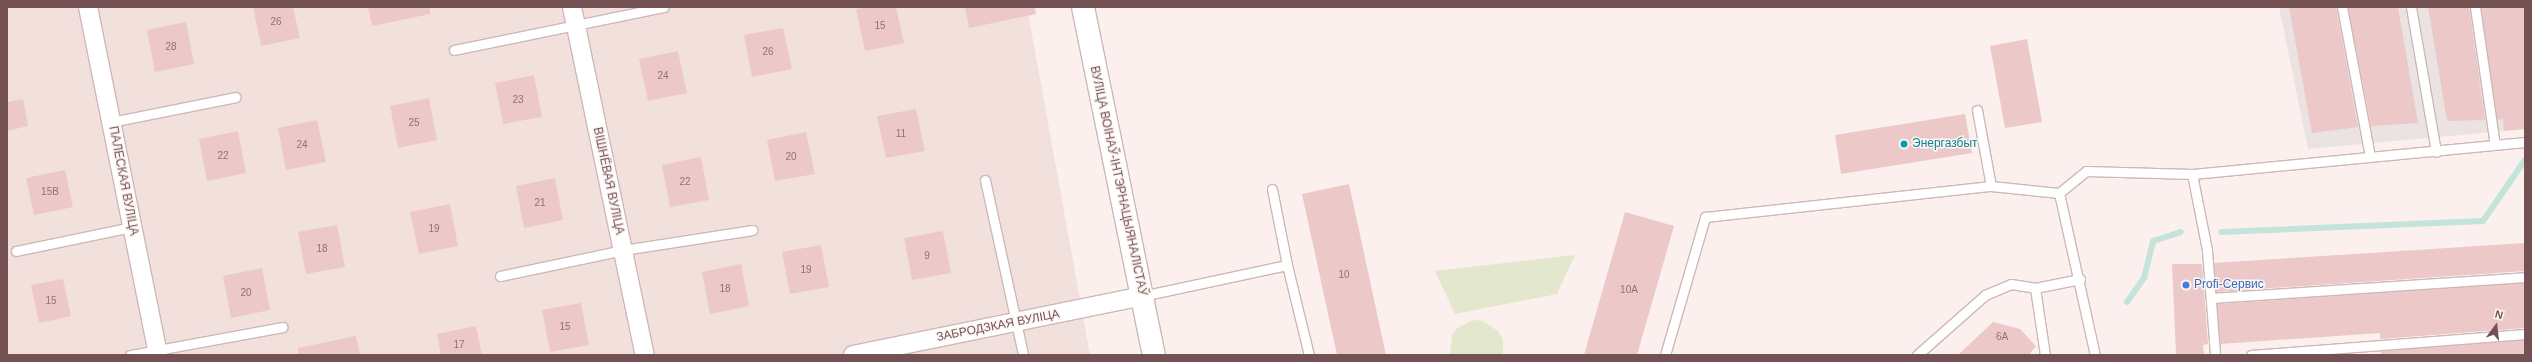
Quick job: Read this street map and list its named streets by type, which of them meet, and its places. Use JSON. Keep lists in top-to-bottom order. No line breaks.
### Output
{"streets":{"street":["ПАЛЕСКАЯ ВУЛІЦА","ВІШНЁВАЯ ВУЛІЦА","ВУЛІЦА ВОІНАЎ-ІНТЭРНАЦЫЯНАЛІСТАЎ","ЗАБРОДЗКАЯ ВУЛІЦА"]},"crossings":[["ВУЛІЦА ВОІНАЎ-ІНТЭРНАЦЫЯНАЛІСТАЎ","ЗАБРОДЗКАЯ ВУЛІЦА"]],"places":["Энергазбыт","Profi-Сервис"],"house_numbers":["26","15","28","26","24","23","25","11","24","22","20","22","15В","21","19","18","9","19","10","18","10А","20","15","15","6А","17"],"north":"top"}
